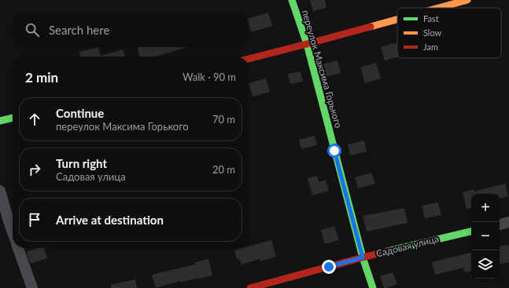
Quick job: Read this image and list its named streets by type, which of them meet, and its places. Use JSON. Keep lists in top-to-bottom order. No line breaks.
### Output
{"streets":{"street":["переулок Максима Горького","Садовая улица"]},"crossings":[["переулок Максима Горького","Садовая улица"]],"legend":["Fast","Slow","Jam"],"page":{"search":"Search here","heading":["2 min","Walk · 90 m"],"list":[["Continue","переулок Максима Горького","70 m"],["Turn right","Садовая улица","20 m"],"Arrive at destination"],"map_buttons":["+","−"]}}
